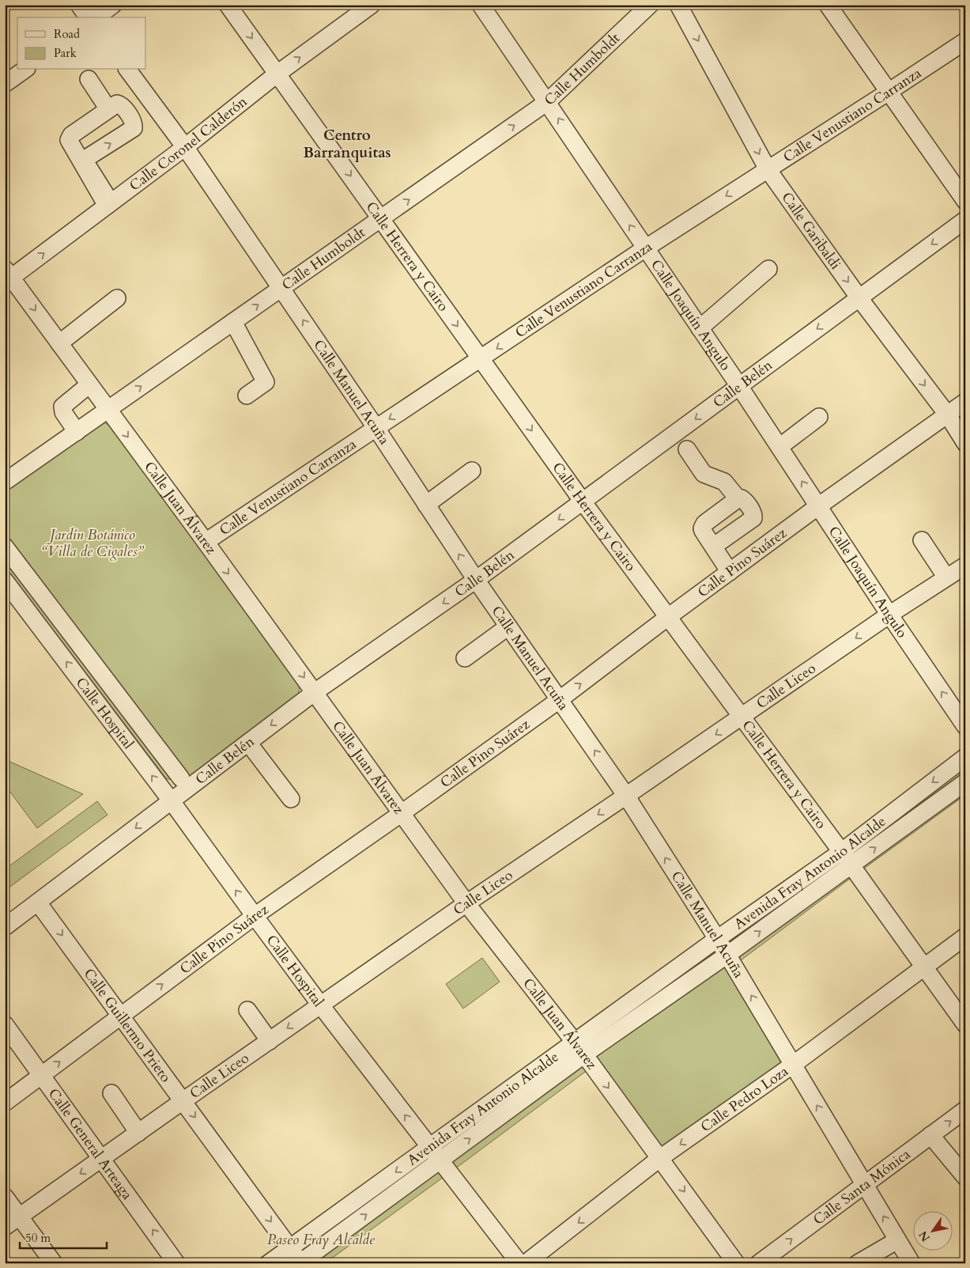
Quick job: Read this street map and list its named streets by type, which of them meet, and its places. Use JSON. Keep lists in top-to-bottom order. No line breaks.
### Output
{"streets":{"street":["Calle Humboldt","Calle Venustiano Carranza","Calle Coronel Calderón","Calle Garibaldi","Calle Herrera y Cairo","Calle Joaquín Angulo","Calle Belén","Calle Manuel Acuña","Calle Juan Álvarez","Calle Pino Suárez","Calle Liceo","Calle Hospital","Avenida Fray Antonio Alcalde","Calle Guillermo Prieto","Calle Pedro Loza","Calle General Arteaga","Calle Santa Mónica"]},"crossings":[["Calle Humboldt","Calle Herrera y Cairo"],["Calle Humboldt","Calle Joaquín Angulo"],["Calle Humboldt","Calle Manuel Acuña"],["Calle Humboldt","Calle Juan Álvarez"],["Calle Venustiano Carranza","Calle Garibaldi"],["Calle Venustiano Carranza","Calle Herrera y Cairo"],["Calle Venustiano Carranza","Calle Joaquín Angulo"],["Calle Venustiano Carranza","Calle Manuel Acuña"],["Calle Venustiano Carranza","Calle Juan Álvarez"],["Calle Coronel Calderón","Calle Herrera y Cairo"],["Calle Coronel Calderón","Calle Manuel Acuña"],["Calle Coronel Calderón","Calle Juan Álvarez"],["Calle Garibaldi","Calle Belén"],["Calle Garibaldi","Calle Pino Suárez"],["Calle Herrera y Cairo","Calle Belén"],["Calle Herrera y Cairo","Calle Pino Suárez"],["Calle Herrera y Cairo","Calle Liceo"],["Calle Herrera y Cairo","Avenida Fray Antonio Alcalde"],["Calle Herrera y Cairo","Calle Pedro Loza"],["Calle Joaquín Angulo","Calle Belén"],["Calle Joaquín Angulo","Calle Pino Suárez"],["Calle Joaquín Angulo","Calle Liceo"],["Calle Belén","Calle Manuel Acuña"],["Calle Belén","Calle Juan Álvarez"],["Calle Belén","Calle Hospital"],["Calle Belén","Calle Guillermo Prieto"],["Calle Manuel Acuña","Calle Pino Suárez"],["Calle Manuel Acuña","Calle Liceo"],["Calle Manuel Acuña","Avenida Fray Antonio Alcalde"],["Calle Manuel Acuña","Calle Pedro Loza"],["Calle Manuel Acuña","Calle Santa Mónica"],["Calle Juan Álvarez","Calle Pino Suárez"],["Calle Juan Álvarez","Calle Liceo"],["Calle Juan Álvarez","Avenida Fray Antonio Alcalde"],["Calle Juan Álvarez","Calle Pedro Loza"],["Calle Pino Suárez","Calle Hospital"],["Calle Pino Suárez","Calle Guillermo Prieto"],["Calle Pino Suárez","Calle General Arteaga"],["Calle Liceo","Calle Hospital"],["Calle Liceo","Calle Guillermo Prieto"],["Calle Liceo","Calle General Arteaga"],["Calle Hospital","Avenida Fray Antonio Alcalde"],["Avenida Fray Antonio Alcalde","Calle Guillermo Prieto"]],"one_way":["Calle Humboldt","Calle Herrera y Cairo","Calle Joaquín Angulo","Calle Belén","Calle Manuel Acuña","Calle Juan Álvarez","Calle Liceo","Calle Guillermo Prieto","Calle Pedro Loza","Calle Santa Mónica"],"districts":["Centro Barranquitas"],"parks":["Jardín Botánico “Villa de Cigales”","Paseo Fray Alcalde"],"legend":["Road","Park"],"scale_bar":"50 m","north":"bottom left"}
